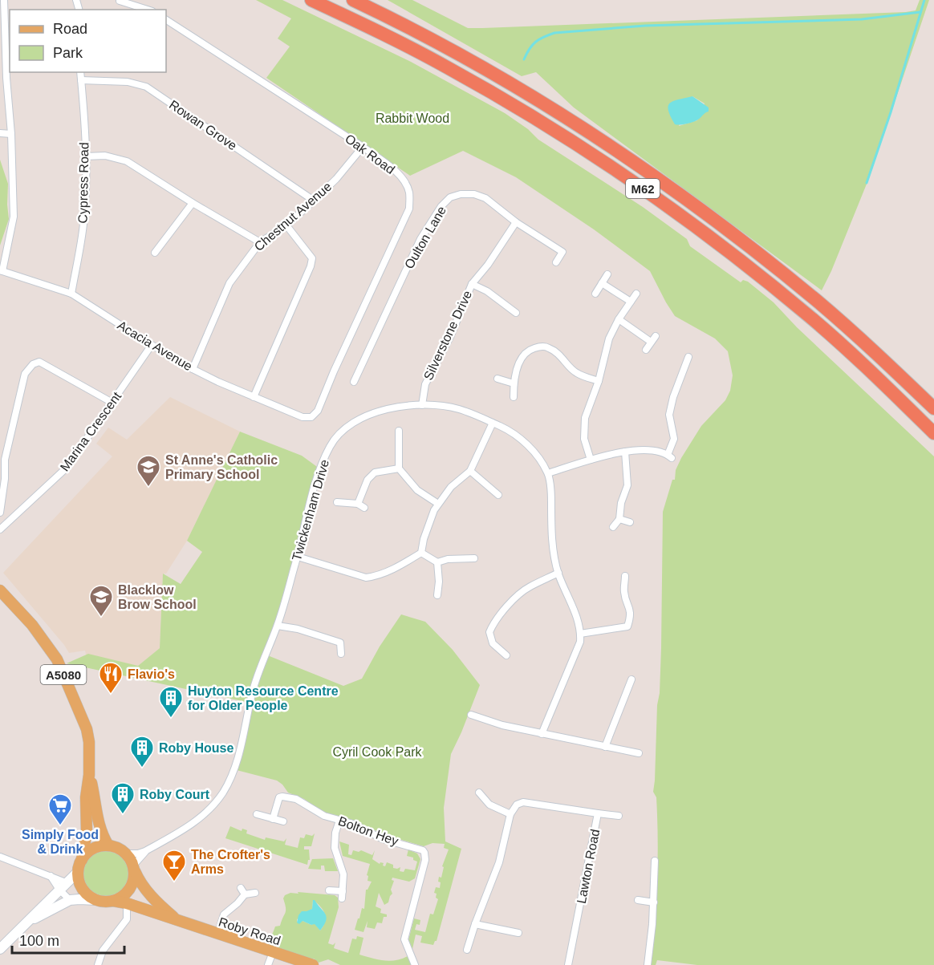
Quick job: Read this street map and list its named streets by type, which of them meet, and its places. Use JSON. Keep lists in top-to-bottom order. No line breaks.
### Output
{"streets":{"highway":["M62"],"main road":["A5080","Roby Road"],"street":["Rowan Grove","Oak Road","Cypress Road","Chestnut Avenue","Oulton Lane","Silverstone Drive","Acacia Avenue","Marina Crescent","Twickenham Drive","Bolton Hey","Lawton Road"]},"crossings":[["Rowan Grove","Cypress Road"],["Rowan Grove","Chestnut Avenue"],["Oak Road","Chestnut Avenue"],["Oak Road","Acacia Avenue"],["Cypress Road","Acacia Avenue"],["Chestnut Avenue","Acacia Avenue"],["Oulton Lane","Silverstone Drive"],["Silverstone Drive","Twickenham Drive"],["Acacia Avenue","Marina Crescent"],["Twickenham Drive","A5080"],["Twickenham Drive","Roby Road"],["A5080","Roby Road"]],"parks":["Rabbit Wood","Cyril Cook Park"],"places":{"school or university":["St Anne's Catholic Primary School","Blacklow Brow School"],"restaurant":["Flavio's"],"building":["Huyton Resource Centre for Older People","Roby House","Roby Court"],"supermarket":["Simply Food & Drink"],"bar":["The Crofter's Arms"]},"legend":["Road","Park"],"scale_bar":"100 m"}
